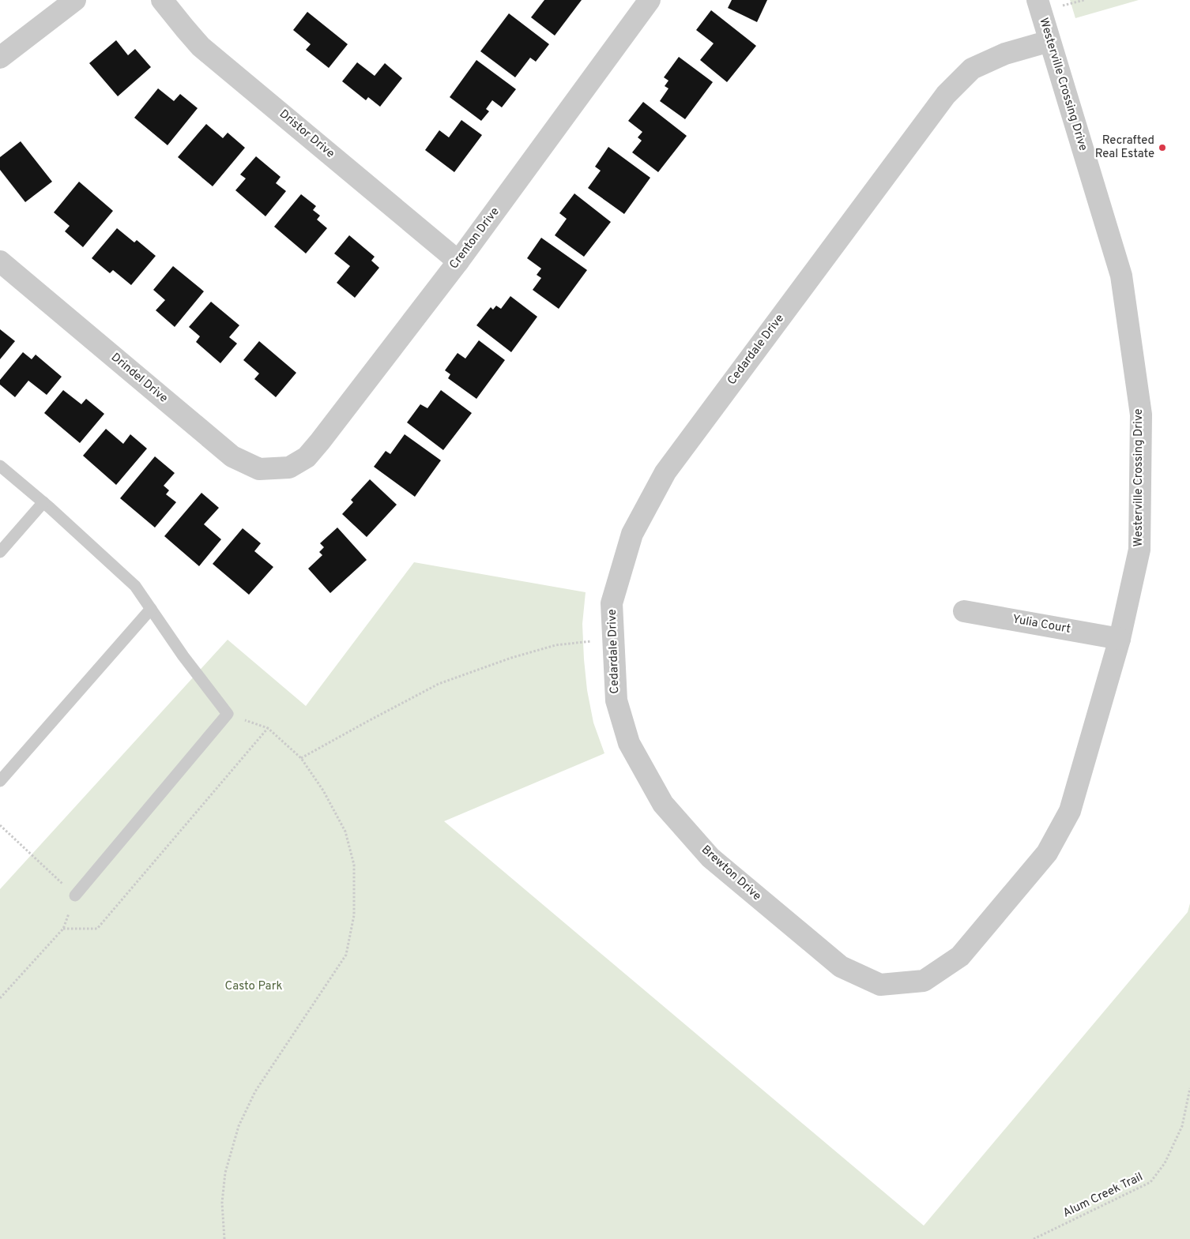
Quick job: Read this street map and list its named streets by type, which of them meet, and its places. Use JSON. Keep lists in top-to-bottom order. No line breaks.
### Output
{"streets":{"street":["Westerville Crossing Drive","Dristor Drive","Crenton Drive","Cedardale Drive","Drindel Drive","Yulia Court","Brewton Drive"],"path":["Alum Creek Trail"]},"crossings":[["Westerville Crossing Drive","Cedardale Drive"],["Westerville Crossing Drive","Yulia Court"],["Westerville Crossing Drive","Brewton Drive"],["Dristor Drive","Crenton Drive"],["Crenton Drive","Drindel Drive"],["Cedardale Drive","Brewton Drive"]],"parks":["Casto Park"],"places":["Recrafted Real Estate"]}
